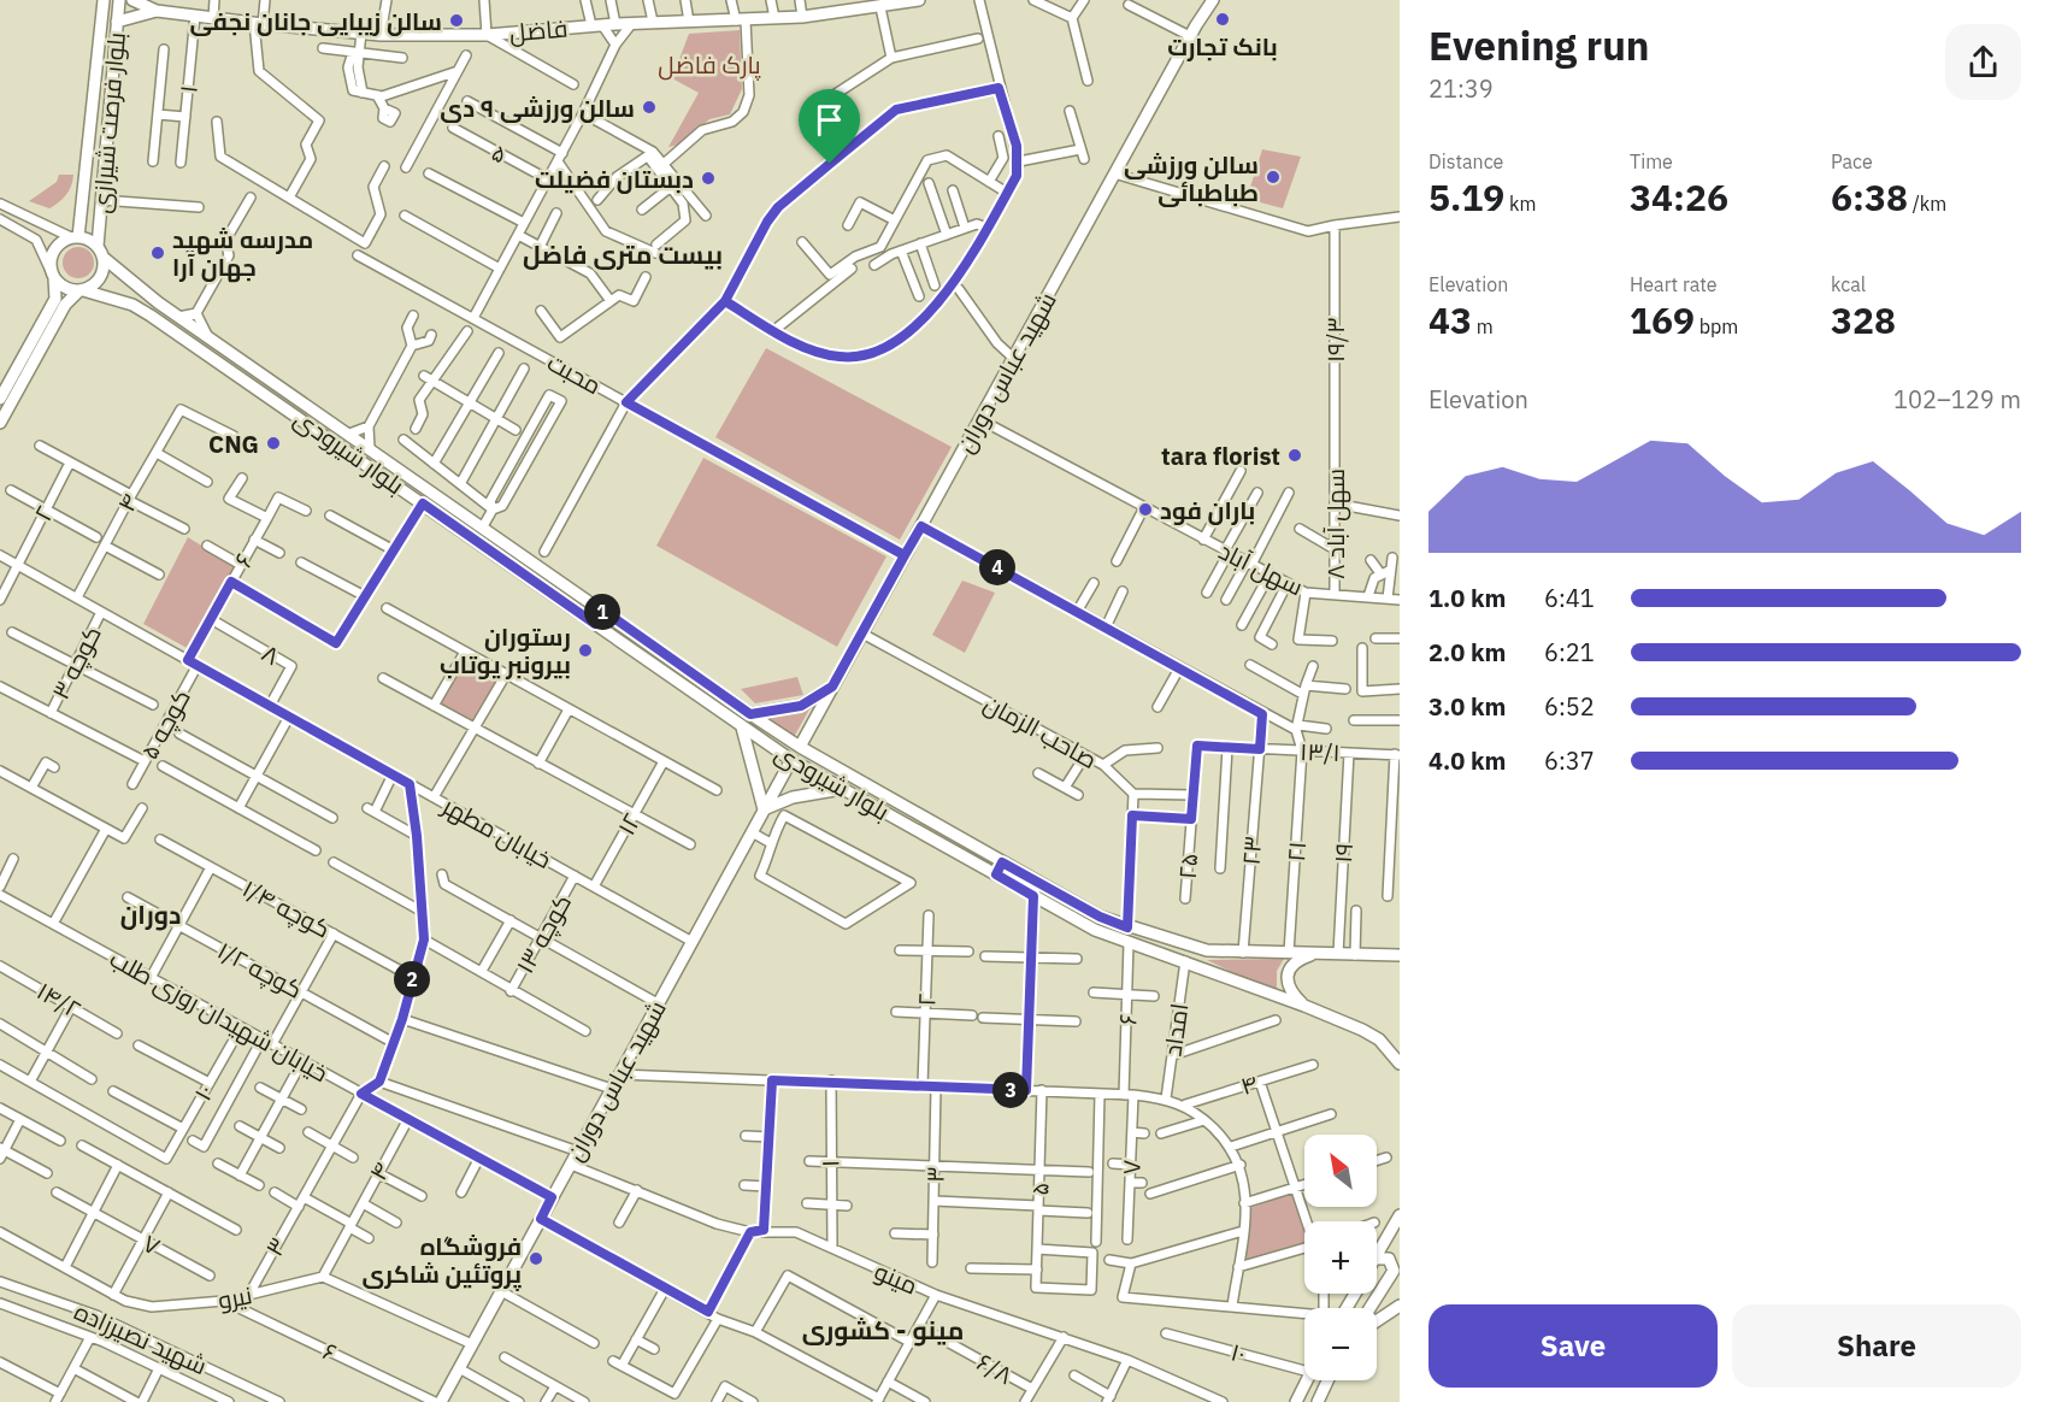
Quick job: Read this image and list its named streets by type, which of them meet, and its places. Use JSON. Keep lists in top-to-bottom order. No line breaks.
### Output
{"streets":{"main road":["فاضل","بلوار فرصت شیرازی","شهید عباس دوران","بلوار شیرودی"],"street":["۱","۵","۱۹/۳","محبت","۴","۲","سهل آباد ۸","۶","سهل آباد","۸","کوچه ۳","کوچه ۵","صاحب الزمان","۱۳/۱","۱۲","خیابان مطهر","۲۳","۲۱","۱۹","۲۵","کوچه ۱/۴","کوچه ۱۳","کوچه ۱/۲","۱۴/۲","خیابان شهیدان روزی طلب","امداد","۱۰","۷","۳","مینو","نیرو","شهید نصیرزاده","۶/۸"]},"crossings":[["فاضل","۱"],["فاضل","بلوار فرصت شیرازی"],["۱","مینو"],["بلوار فرصت شیرازی","بلوار شیرودی"],["۱۹/۳","سهل آباد ۸"],["شهید عباس دوران","محبت"],["شهید عباس دوران","بلوار شیرودی"],["شهید عباس دوران","۶"],["شهید عباس دوران","سهل آباد"],["شهید عباس دوران","صاحب الزمان"],["شهید عباس دوران","خیابان مطهر"],["شهید عباس دوران","خیابان شهیدان روزی طلب"],["شهید عباس دوران","مینو"],["بلوار شیرودی","۶"],["بلوار شیرودی","۲۳"],["بلوار شیرودی","۲۱"],["بلوار شیرودی","۱۹"],["بلوار شیرودی","امداد"],["۴","خیابان مطهر"],["۴","خیابان شهیدان روزی طلب"],["۲","خیابان مطهر"],["سهل آباد ۸","سهل آباد"],["۶","۸"],["۶","خیابان مطهر"],["۶","۷"],["۶","نیرو"],["۸","خیابان مطهر"],["کوچه ۳","خیابان مطهر"],["کوچه ۵","خیابان مطهر"],["۱۳/۱","۲۳"],["۱۳/۱","۲۱"],["۱۳/۱","۱۹"],["۱۳/۱","۲۵"],["۱۲","خیابان مطهر"],["خیابان مطهر","کوچه ۱۳"],["خیابان شهیدان روزی طلب","۱۰"],["۳","نیرو"]],"districts":["بیست متری فاضل","دوران","مینو - کشوری"],"parks":["پارک فاضل"],"places":["بانک تجارت","سالن زیبایی جانان نجفی","سالن ورزشی ۹ دی","سالن ورزشی طباطبائی","دبستان فضیلت","مدرسه شهید جهان آرا","CNG","tara florist","باران فود","رستوران بیرونبر یوتاب","فروشگاه پروتئین شاکری"],"north":"top left","page":{"heading":["Evening run","21:39"],"stats":[["Distance","5.19 km"],["Time","34:26"],["Pace","6:38 /km"],["Elevation","43 m"],["Heart rate","169 bpm"],["kcal","328"]],"chart":["Elevation","102–129 m"],"pins":["4","1","2","3"],"list":[{"name":"1.0 km","note":"6:41"},{"name":"2.0 km","note":"6:21"},{"name":"3.0 km","note":"6:52"},{"name":"4.0 km","note":"6:37"}],"map_buttons":["+","−"],"buttons":["Save","Share"]}}
